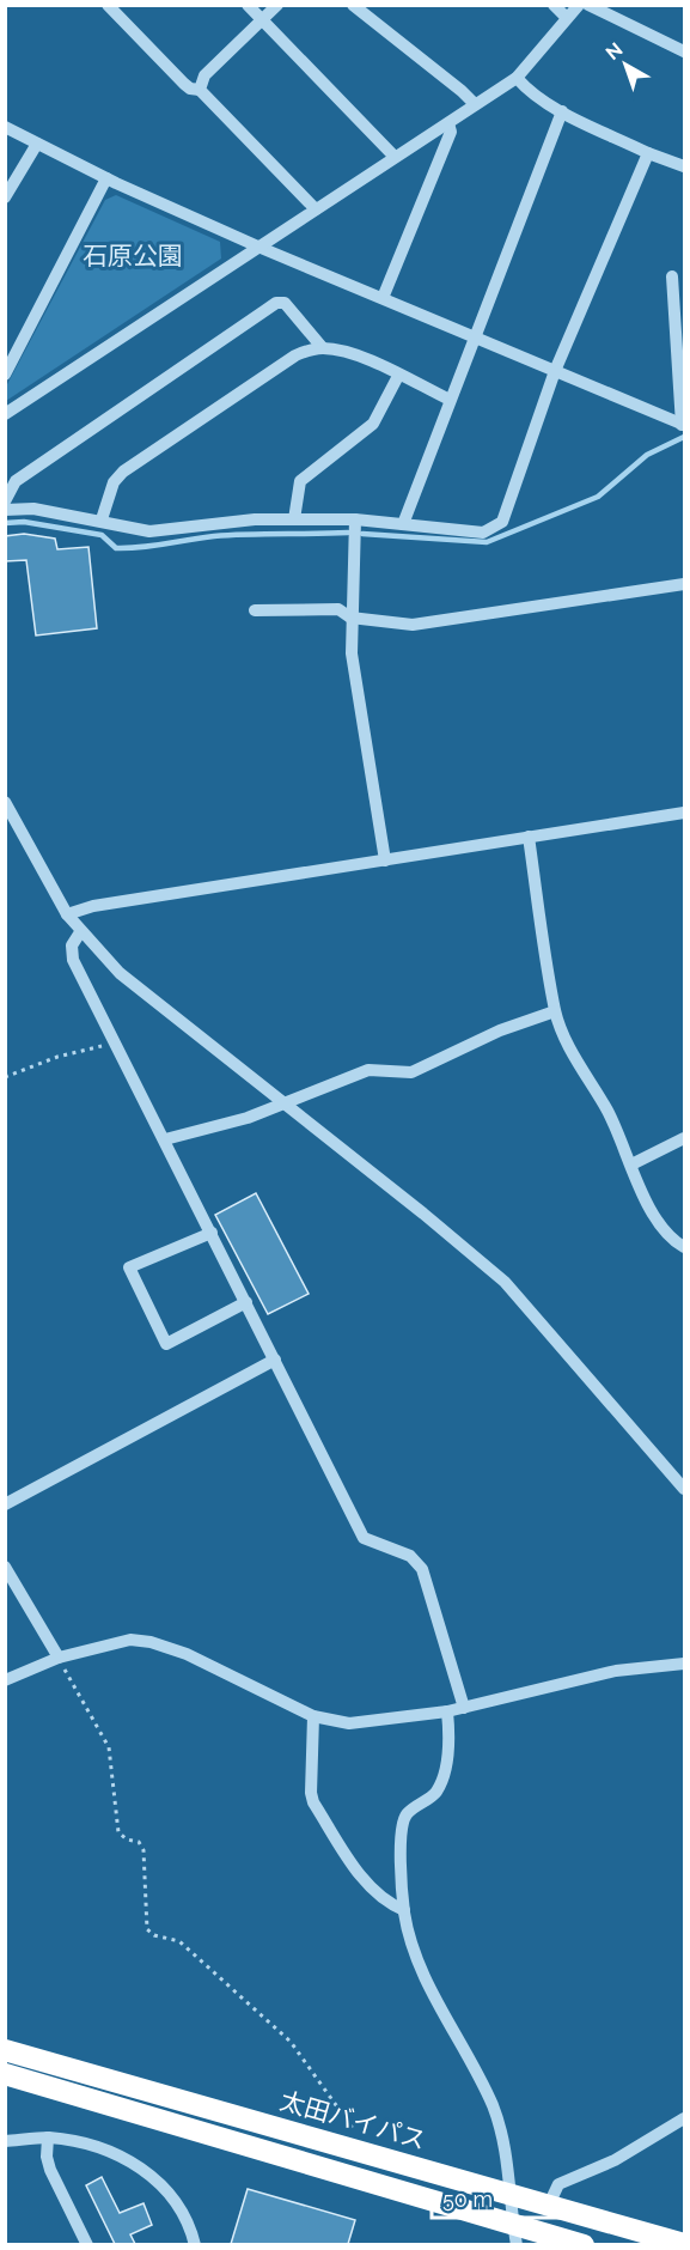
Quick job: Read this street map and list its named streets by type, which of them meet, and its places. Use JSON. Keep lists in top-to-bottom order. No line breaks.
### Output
{"streets":{"highway":["太田バイパス"]},"parks":["石原公園"],"scale_bar":"50 m","north":"top left"}
